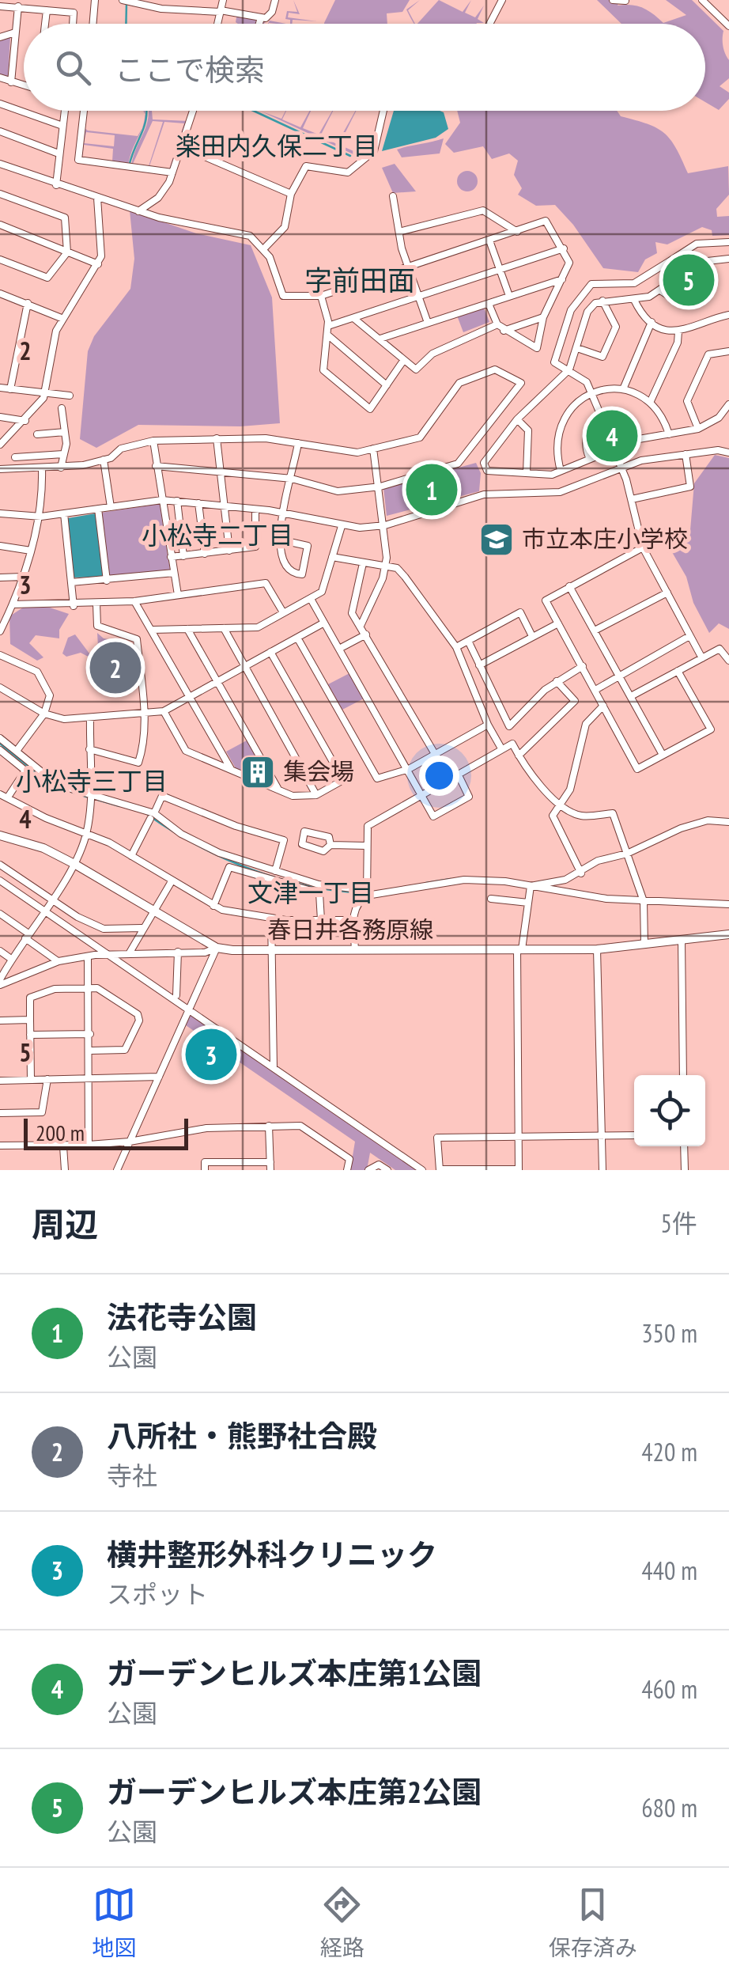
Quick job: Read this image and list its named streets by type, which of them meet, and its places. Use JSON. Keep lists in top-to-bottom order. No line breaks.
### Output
{"streets":{"main road":["春日井各務原線"]},"districts":["楽田内久保二丁目","字前田面","小松寺二丁目","小松寺三丁目","文津一丁目"],"places":{"school or university":["市立本庄小学校"],"building":["集会場"]},"scale_bar":"200 m","page":{"search":"ここで検索","pins":["5","4","1","2","3"],"scale":"200 m","heading":["周辺","5件"],"list":[{"mark":"1","name":"法花寺公園","note":"公園","value":"350 m"},{"mark":"2","name":"八所社・熊野社合殿","note":"寺社","value":"420 m"},{"mark":"3","name":"横井整形外科クリニック","note":"スポット","value":"440 m"},{"mark":"4","name":"ガーデンヒルズ本庄第1公園","note":"公園","value":"460 m"},{"mark":"5","name":"ガーデンヒルズ本庄第2公園","note":"公園","value":"680 m"}],"nav":["地図","経路","保存済み"]},"grid":{"rows":["2","3","4","5"]}}
